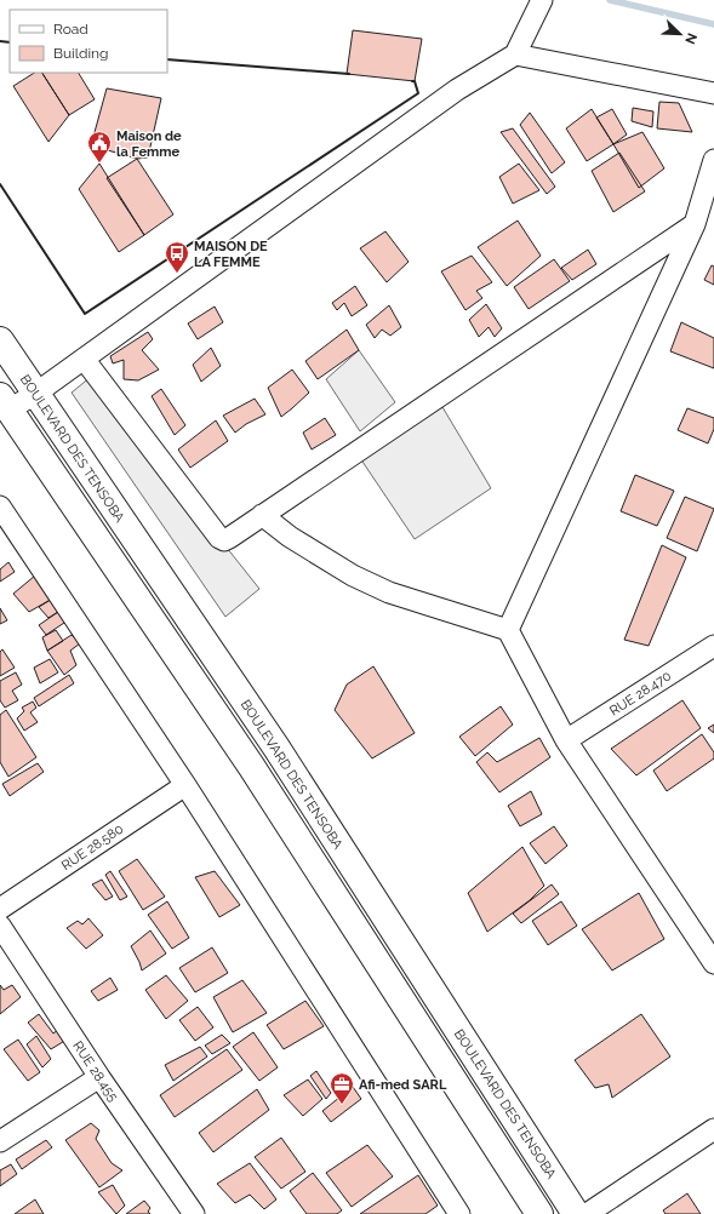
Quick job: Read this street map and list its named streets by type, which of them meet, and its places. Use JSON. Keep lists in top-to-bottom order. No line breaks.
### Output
{"streets":{"main road":["BOULEVARD DES TENSOBA"],"street":["RUE 28.470","RUE 28.580","RUE 28.455"]},"places":{"public building":["Maison de la Femme"],"bus stop":["MAISON DE LA FEMME"],"office":["Afi-med SARL"]},"legend":["Road","Building"],"north":"bottom right"}
